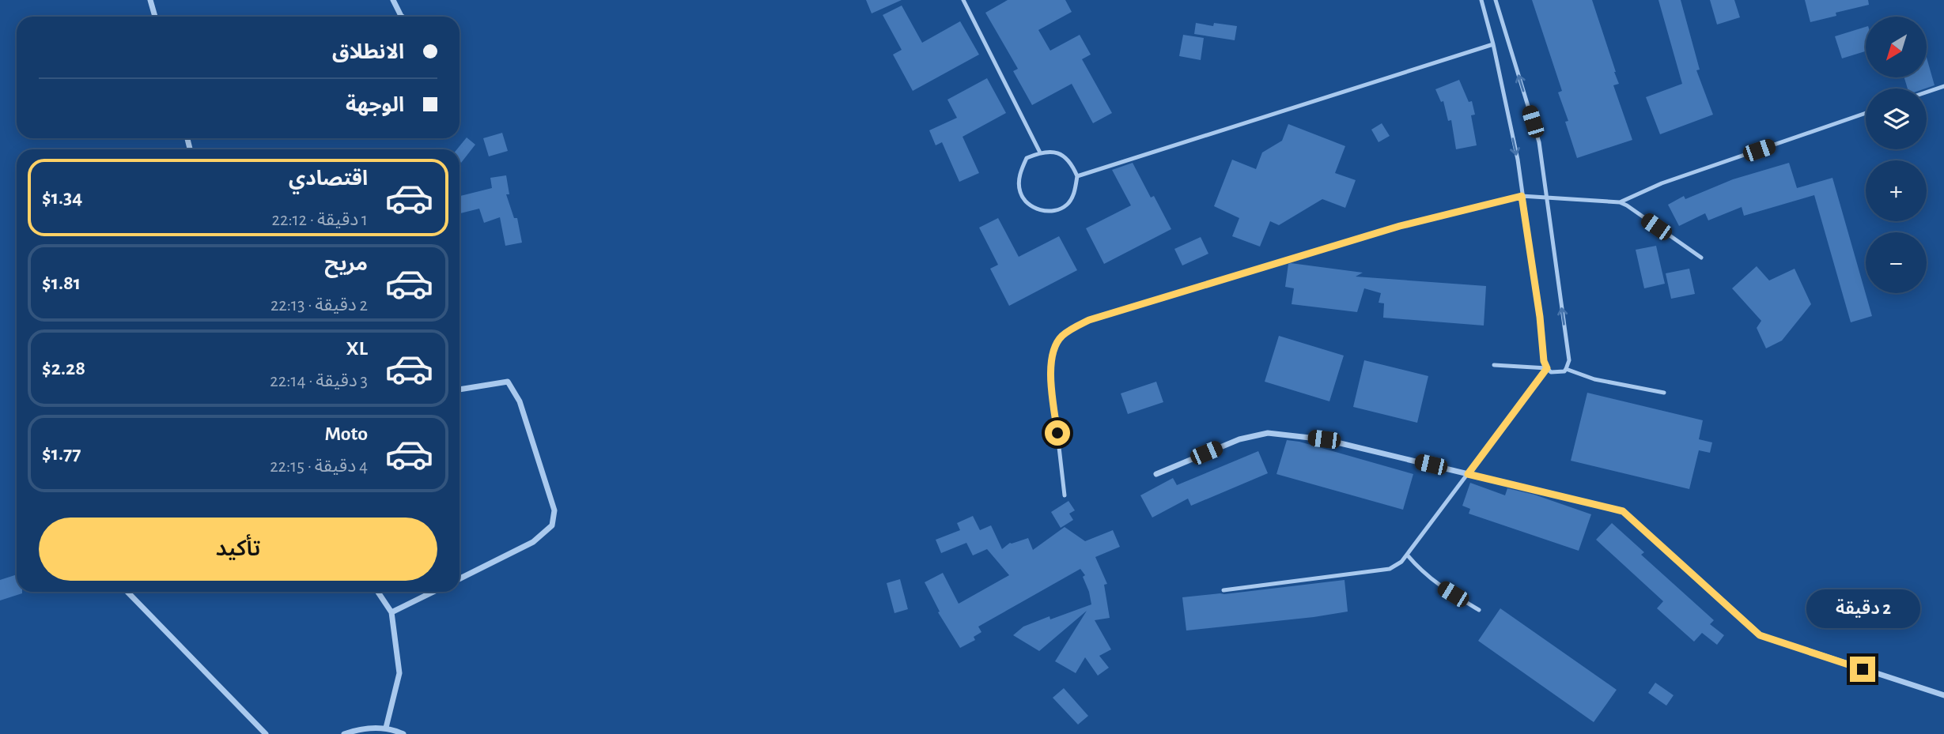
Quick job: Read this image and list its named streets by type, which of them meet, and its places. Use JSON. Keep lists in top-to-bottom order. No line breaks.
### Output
{"north":"bottom left","page":{"map_buttons":["+","−"],"banner":["الانطلاق","الوجهة"],"list":[{"name":"اقتصادي","note":"1 دقيقة · 22:12","value":"$1.34"},{"name":"مريح","note":"2 دقيقة · 22:13","value":"$1.81"},{"name":"XL","note":"3 دقيقة · 22:14","value":"$2.28"},{"name":"Moto","note":"4 دقيقة · 22:15","value":"$1.77"}],"buttons":"تأكيد","bubble":"2 دقيقة"}}
